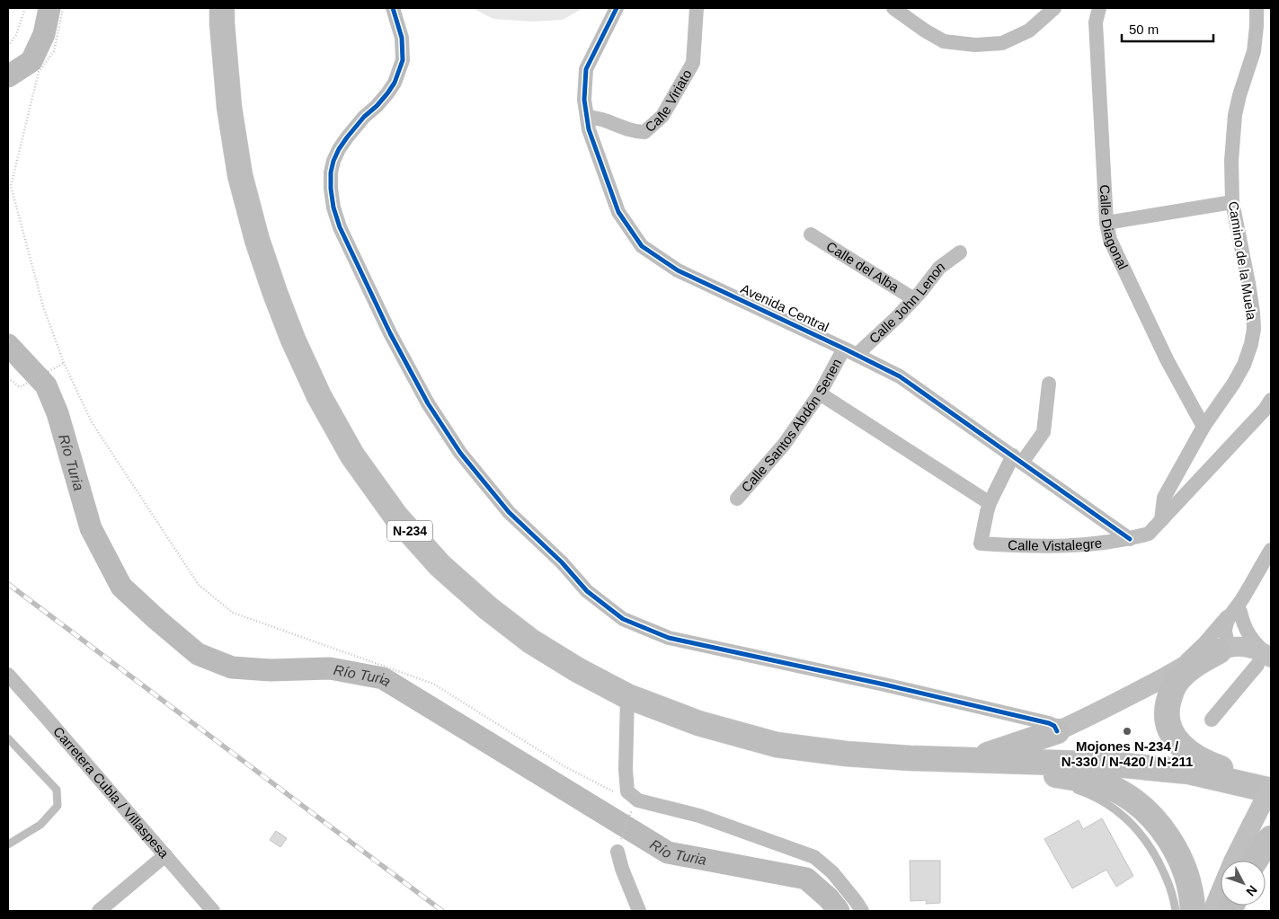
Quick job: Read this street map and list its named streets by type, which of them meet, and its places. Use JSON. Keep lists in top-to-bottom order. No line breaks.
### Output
{"streets":{"highway":["N-234"],"street":["Calle Viriato","Calle Diagonal","Camino de la Muela","Calle del Alba","Calle John Lenon","Avenida Central","Calle Santos Abdón Senen","Calle Vistalegre","Carretera Cubla / Villaspesa"]},"crossings":[["Calle Viriato","Avenida Central"],["Calle Diagonal","Camino de la Muela"],["Camino de la Muela","Calle Vistalegre"],["Calle del Alba","Calle John Lenon"],["Calle John Lenon","Avenida Central"],["Calle John Lenon","Calle Santos Abdón Senen"],["Avenida Central","Calle Santos Abdón Senen"],["Avenida Central","Calle Vistalegre"]],"water":["Río Turia"],"places":["Mojones N-234 / N-330 / N-420 / N-211"],"scale_bar":"50 m","north":"bottom right"}
